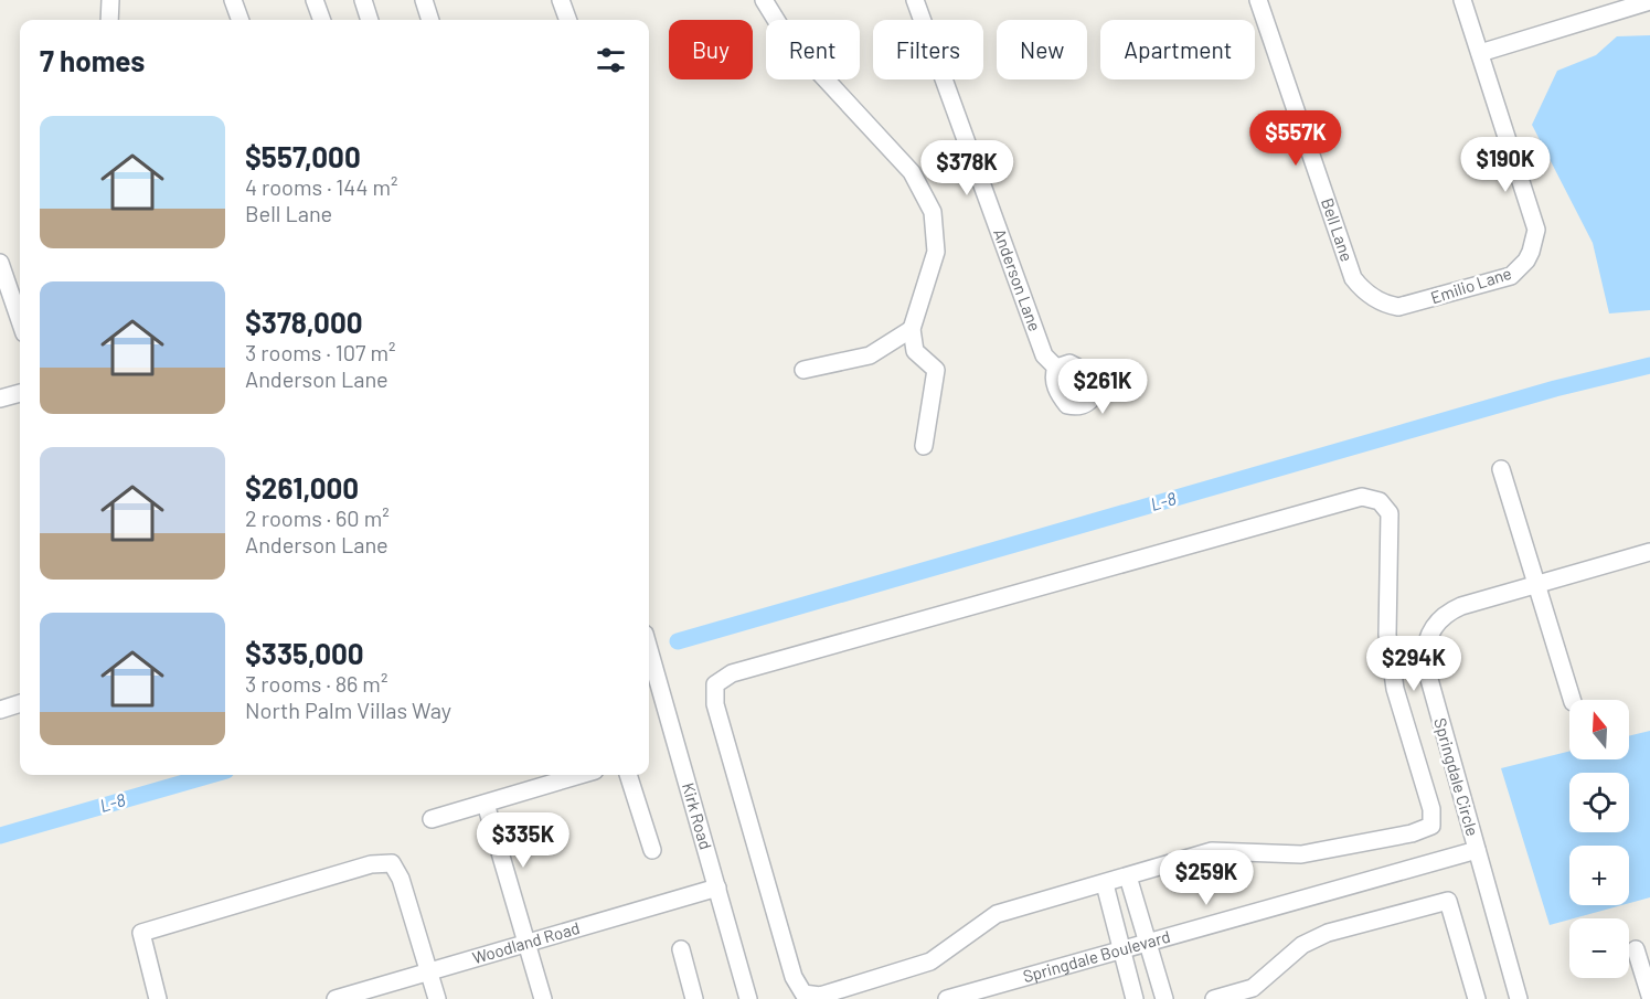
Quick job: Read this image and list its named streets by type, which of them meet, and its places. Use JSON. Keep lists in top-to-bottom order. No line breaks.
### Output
{"streets":{"street":["Bell Lane","Anderson Lane","Emilio Lane","Springdale Circle","Kirk Road","Woodland Road","Springdale Boulevard"]},"crossings":[["Bell Lane","Emilio Lane"],["Springdale Circle","Springdale Boulevard"],["Kirk Road","Woodland Road"]],"water":["L-8"],"north":"top","page":{"chip":["Buy","Rent","Filters","New","Apartment"],"heading":"7 homes","list":[{"name":"$557,000","note":"4 rooms · 144 m² · Bell Lane"},{"name":"$378,000","note":"3 rooms · 107 m² · Anderson Lane"},{"name":"$261,000","note":"2 rooms · 60 m² · Anderson Lane"},{"name":"$335,000","note":"3 rooms · 86 m² · North Palm Villas Way"}],"price":["$557K","$190K","$378K","$261K","$294K","$335K","$259K"],"map_buttons":["+","−"]}}
